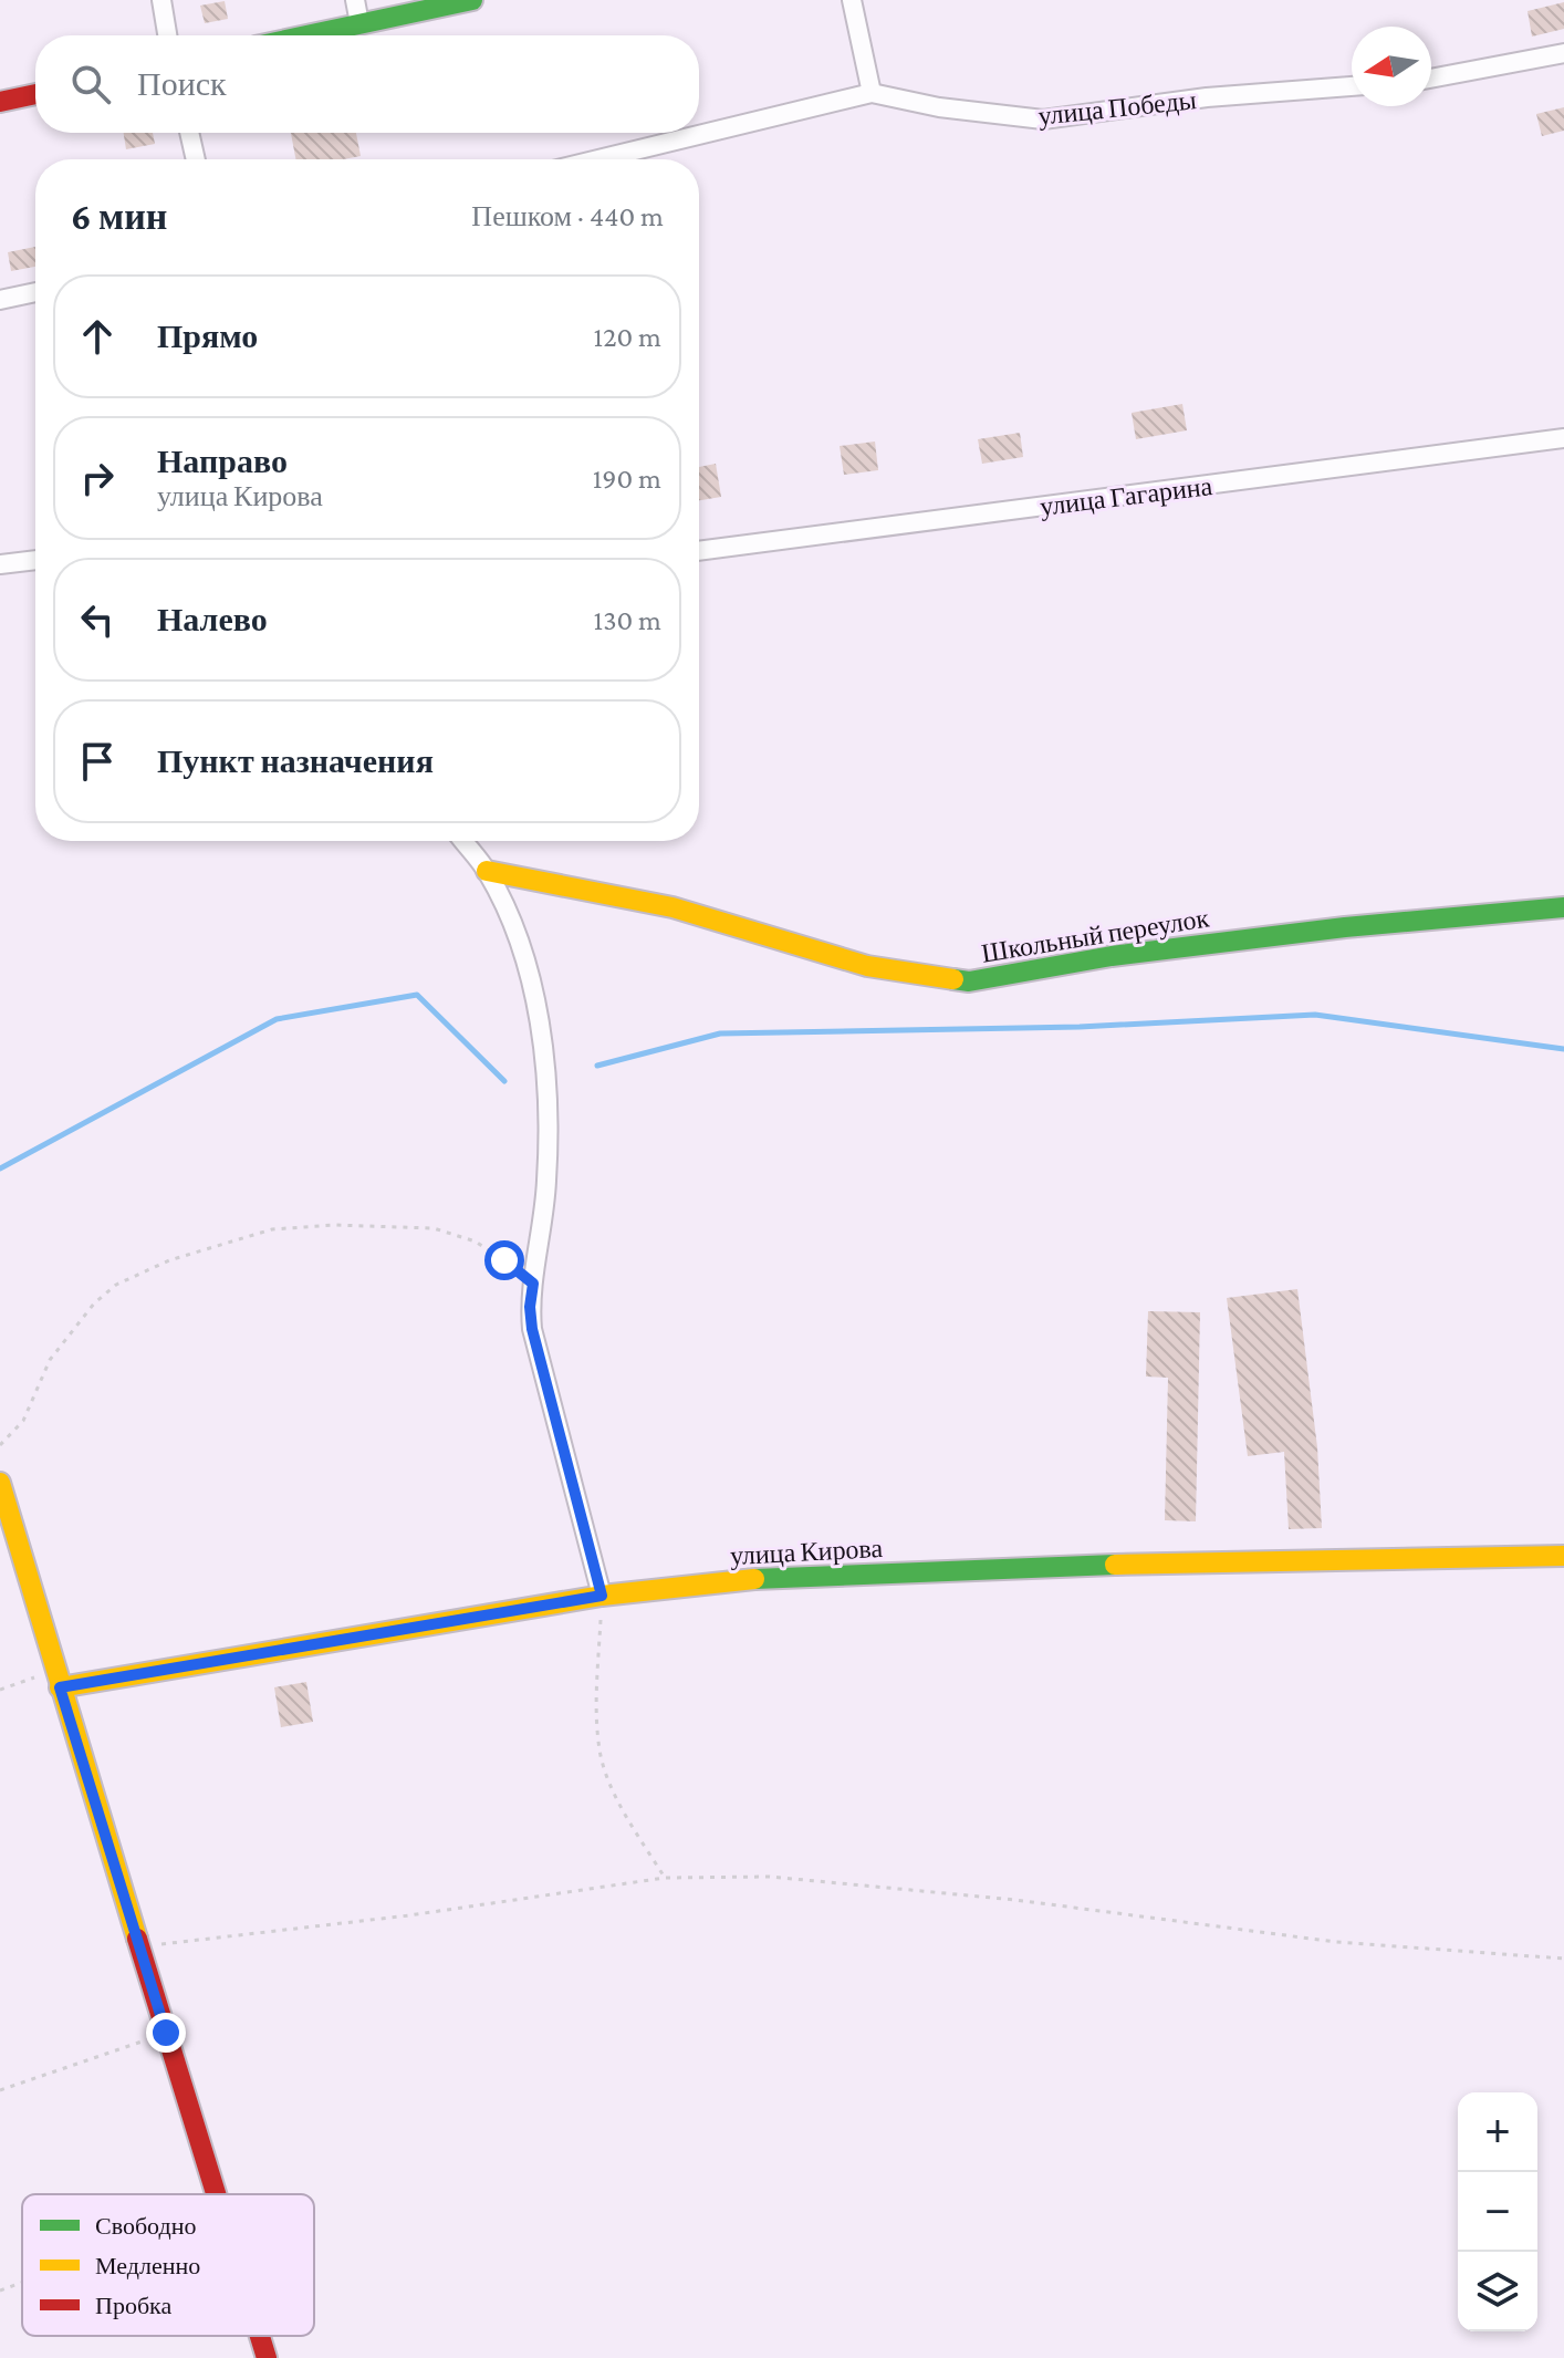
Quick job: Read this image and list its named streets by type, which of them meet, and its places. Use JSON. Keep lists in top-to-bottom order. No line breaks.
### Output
{"streets":{"street":["улица Победы","улица Гагарина","Школьный переулок","улица Кирова"]},"legend":["Свободно","Медленно","Пробка"],"north":"left","page":{"search":"Поиск","heading":["6 мин","Пешком · 440 m"],"list":[["Прямо","120 m"],["Направо","улица Кирова","190 m"],["Налево","130 m"],"Пункт назначения"],"map_buttons":["+","−"]}}
